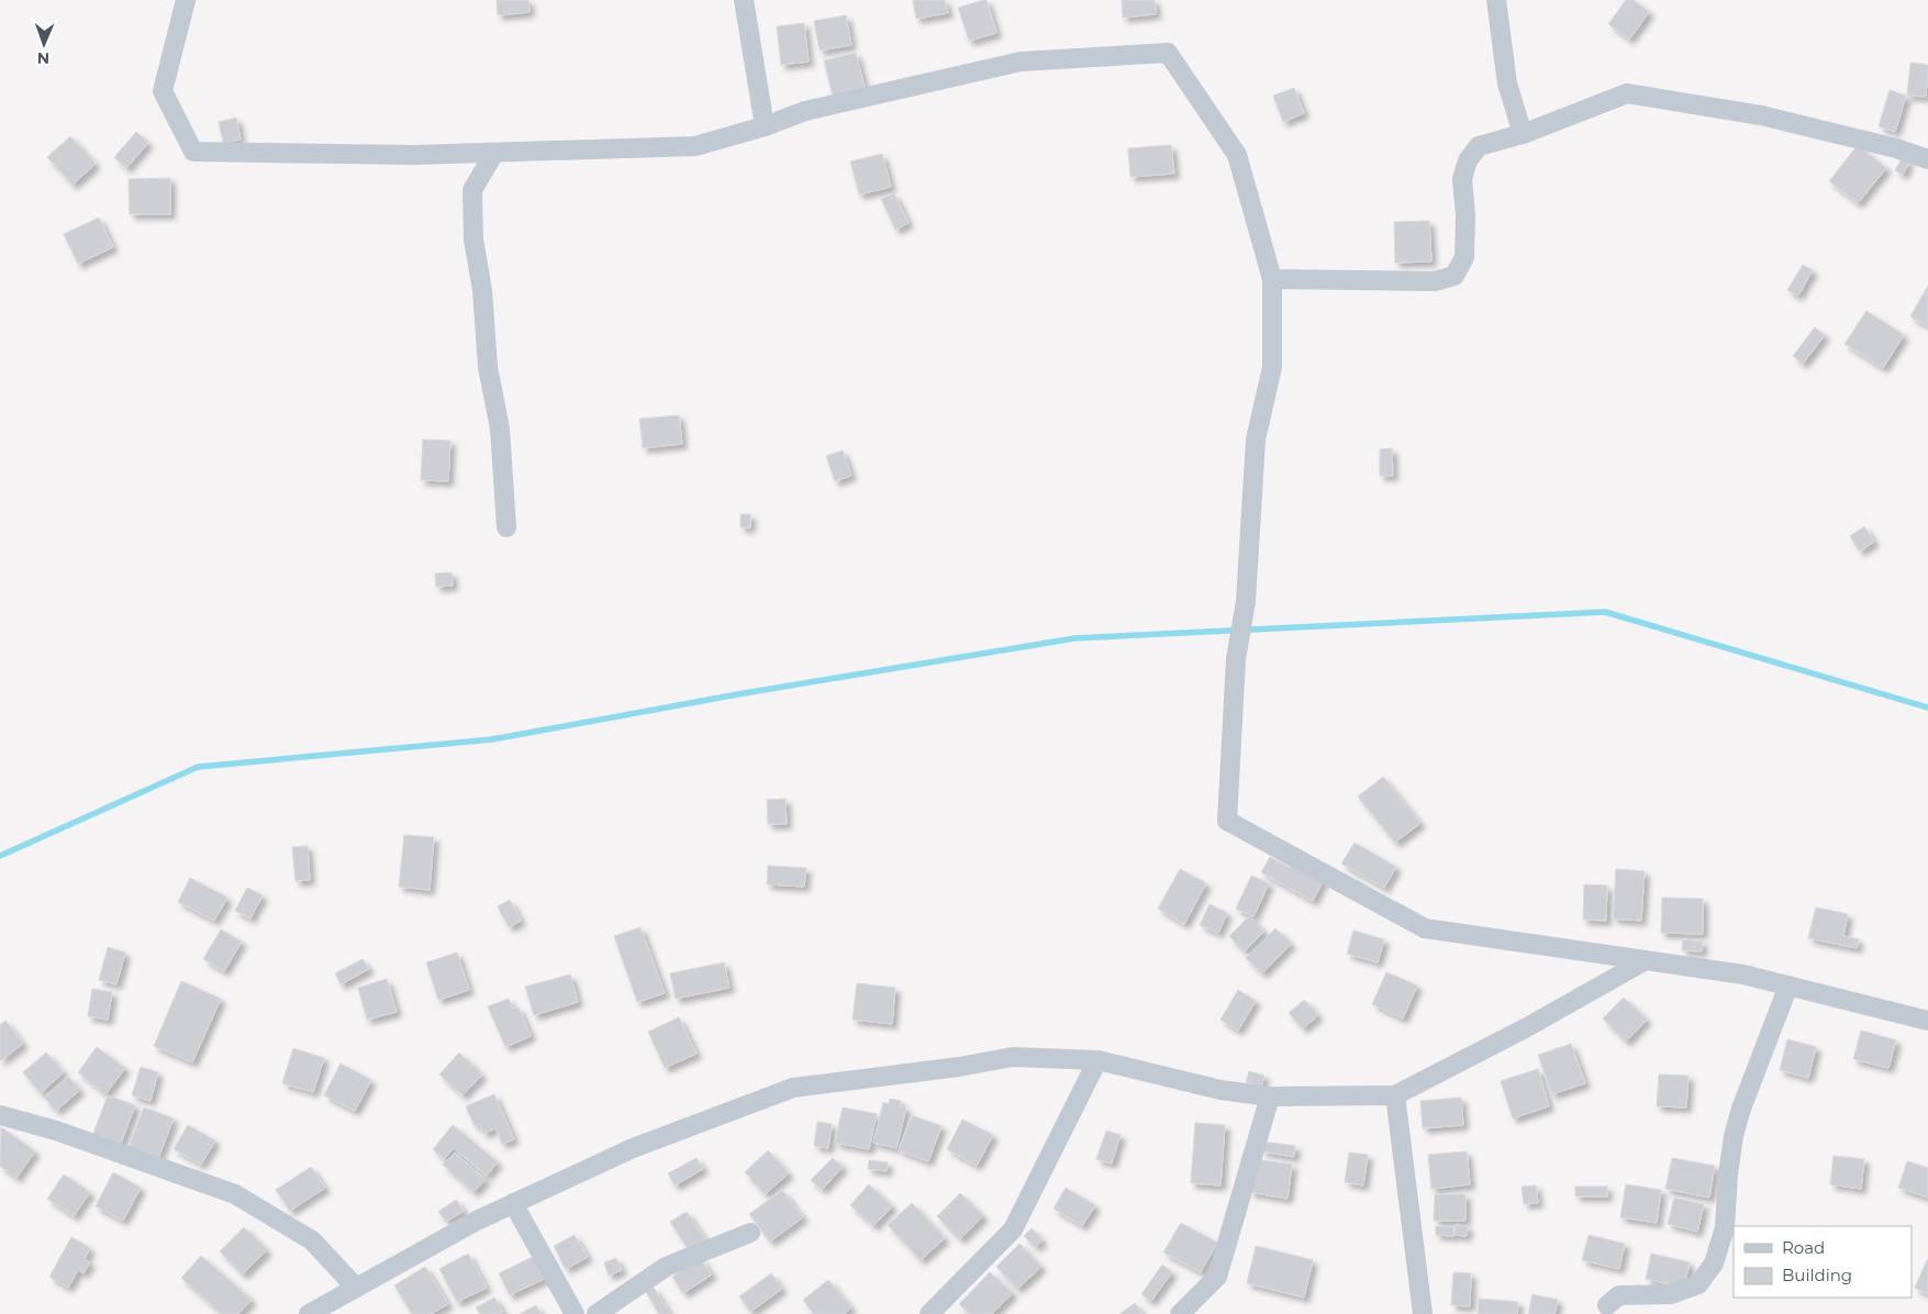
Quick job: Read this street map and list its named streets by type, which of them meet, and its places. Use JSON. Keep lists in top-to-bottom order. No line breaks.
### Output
{"legend":["Road","Building"],"north":"bottom"}
